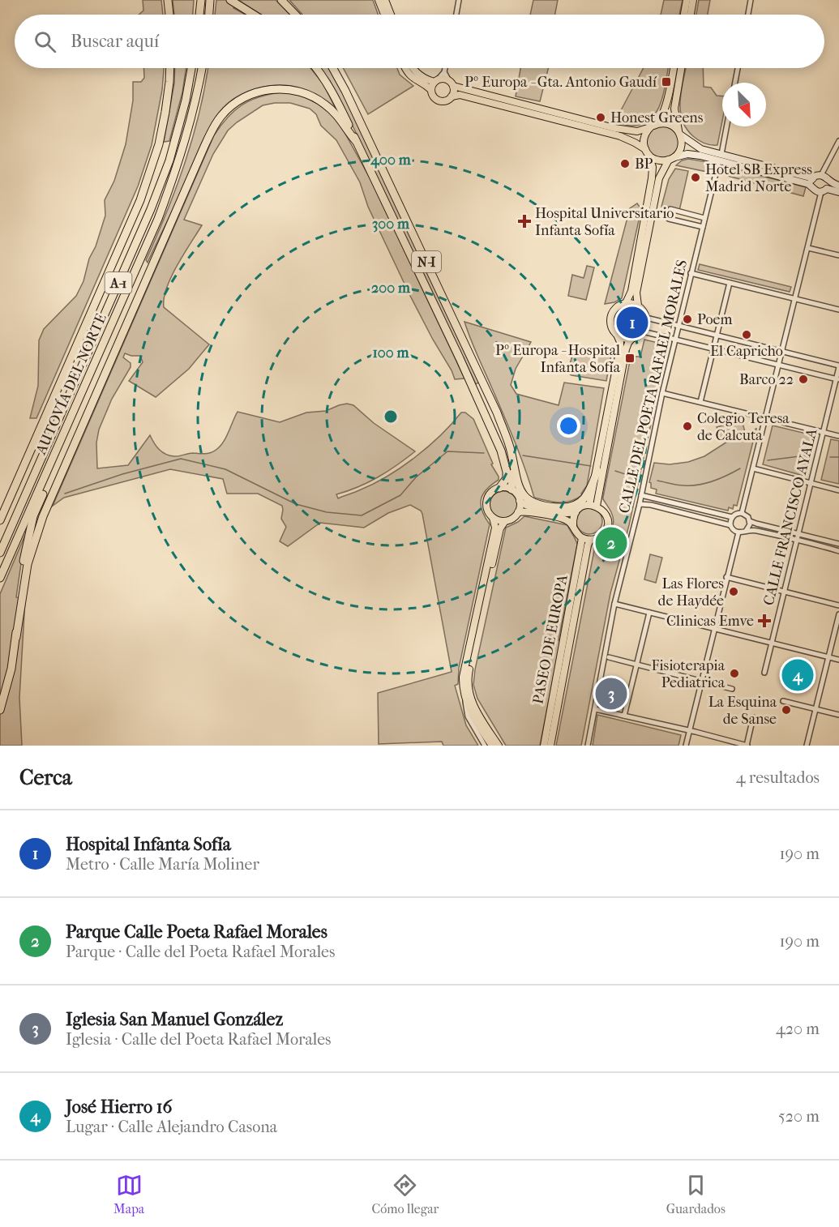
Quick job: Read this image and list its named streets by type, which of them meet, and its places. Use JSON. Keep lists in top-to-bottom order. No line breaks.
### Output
{"streets":{"highway":["N-I","A-1","AUTOVÍA DEL NORTE"],"main road":["PASEO DE EUROPA"],"street":["CALLE DEL POETA RAFAEL MORALES","CALLE FRANCISCO AYALA"]},"places":{"transit":["Pº Europa - Gta. Antonio Gaudí","Pº Europa - Hospital Infanta Sofía"],"other":["Honest Greens","BP","Hotel SB Express Madrid Norte","Poem","El Capricho","Barco 22","Colegio Teresa de Calcuta","Las Flores de Haydée","Fisioterapia Pediatrica","La Esquina de Sanse"],"health":["Hospital Universitario Infanta Sofía","Clinicas Emve"]},"north":"bottom right","page":{"search":"Buscar aquí","pins":["1","2","4","3"],"heading":["Cerca","4 resultados"],"list":[{"mark":"1","name":"Hospital Infanta Sofía","note":"Metro · Calle María Moliner","value":"190 m"},{"mark":"2","name":"Parque Calle Poeta Rafael Morales","note":"Parque · Calle del Poeta Rafael Morales","value":"190 m"},{"mark":"3","name":"Iglesia San Manuel González","note":"Iglesia · Calle del Poeta Rafael Morales","value":"420 m"},{"mark":"4","name":"José Hierro 16","note":"Lugar · Calle Alejandro Casona","value":"520 m"}],"nav":["Mapa","Cómo llegar","Guardados"]},"rings":["400 m","300 m","200 m","100 m"]}
